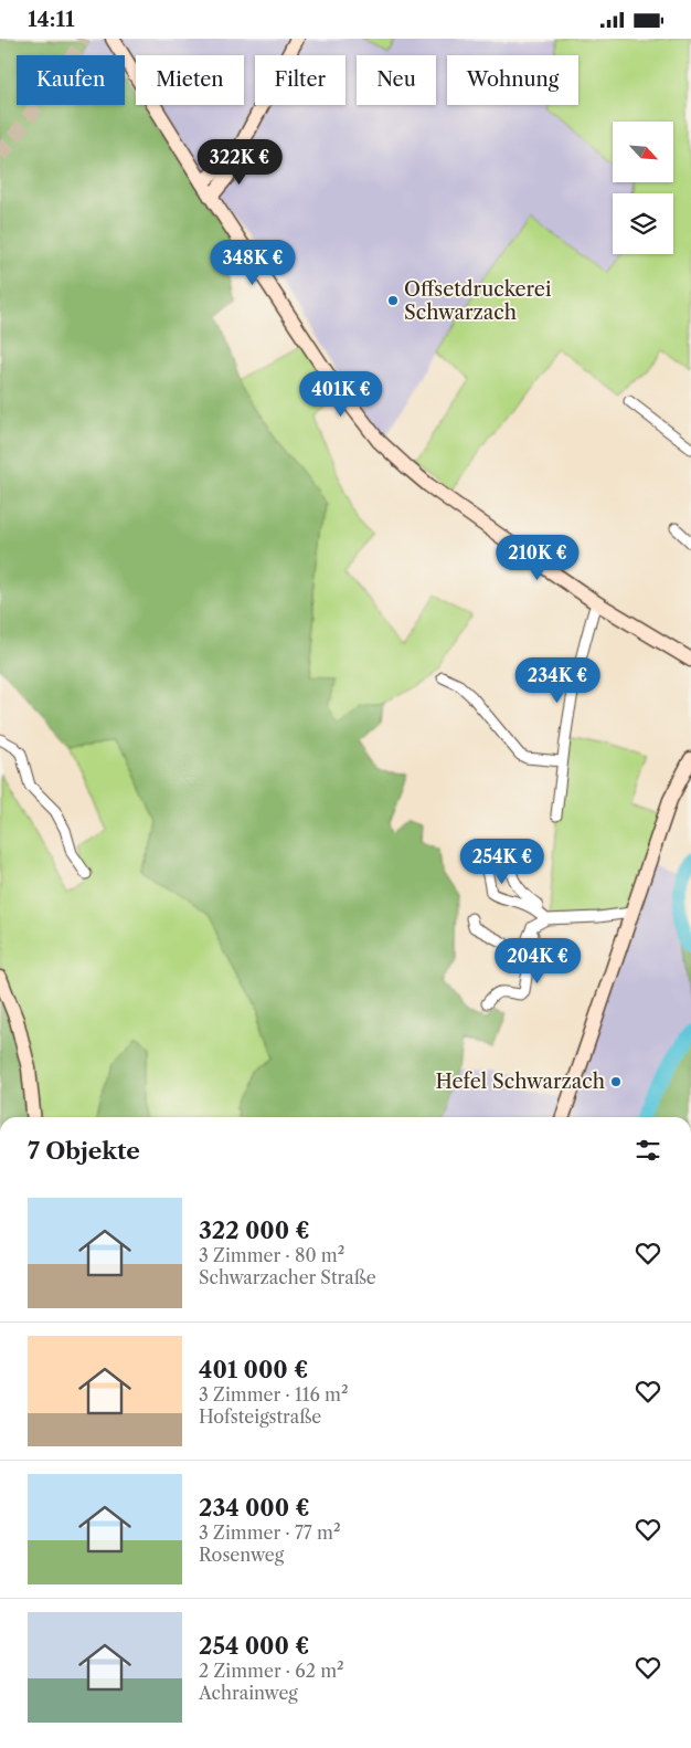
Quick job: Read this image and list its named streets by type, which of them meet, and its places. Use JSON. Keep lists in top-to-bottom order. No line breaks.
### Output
{"places":["Offsetdruckerei Schwarzach","Hefel Schwarzach"],"north":"bottom right","page":{"status":"14:11","chip":["Kaufen","Mieten","Filter","Neu","Wohnung"],"price":["322K €","348K €","401K €","210K €","234K €","254K €","204K €"],"heading":"7 Objekte","list":[{"name":"322 000 €","note":"3 Zimmer · 80 m² · Schwarzacher Straße"},{"name":"401 000 €","note":"3 Zimmer · 116 m² · Hofsteigstraße"},{"name":"234 000 €","note":"3 Zimmer · 77 m² · Rosenweg"},{"name":"254 000 €","note":"2 Zimmer · 62 m² · Achrainweg"}]}}
